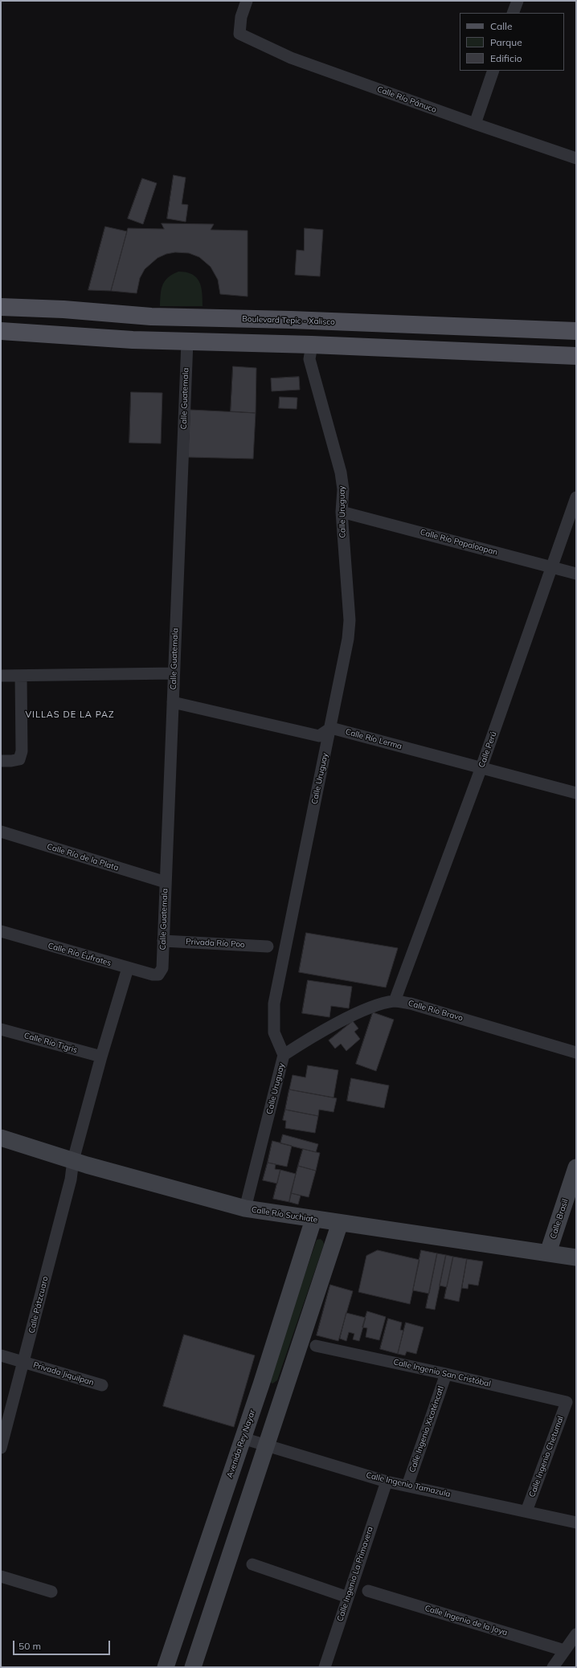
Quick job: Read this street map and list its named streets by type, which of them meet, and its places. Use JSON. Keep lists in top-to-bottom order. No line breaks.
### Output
{"streets":{"main road":["Boulevard Tepic - Xalisco","Calle Río Suchiate","Calle Brasil","Avenida Rey Nayar"],"street":["Calle Río Pánuco","Calle Guatemala","Calle Uruguay","Calle Río Papaloapan","Calle Río Lerma","Calle Perú","Calle Río de la Plata","Privada Río Poo","Calle Río Éufrates","Calle Río Bravo","Calle Río Tigris","Calle Pátzcuaro","Calle Ingenio San Cristóbal","Privada Jiquilpan","Calle Ingenio Xicoténcatl","Calle Ingenio Chetumal","Calle Ingenio Tamazula","Calle Ingenio La Primavera","Calle Ingenio de la Joya"]},"crossings":[["Calle Guatemala","Calle Río de la Plata"],["Calle Guatemala","Privada Río Poo"],["Calle Guatemala","Calle Río Éufrates"],["Calle Uruguay","Calle Río Papaloapan"],["Calle Uruguay","Calle Río Lerma"],["Calle Uruguay","Calle Río Bravo"],["Calle Uruguay","Calle Río Suchiate"],["Calle Río Papaloapan","Calle Perú"],["Calle Río Lerma","Calle Perú"],["Calle Perú","Calle Río Bravo"],["Calle Río Suchiate","Calle Brasil"],["Calle Río Suchiate","Calle Pátzcuaro"],["Calle Río Suchiate","Avenida Rey Nayar"],["Calle Pátzcuaro","Privada Jiquilpan"],["Calle Ingenio San Cristóbal","Calle Ingenio Xicoténcatl"],["Calle Ingenio San Cristóbal","Calle Ingenio Chetumal"],["Calle Ingenio Xicoténcatl","Calle Ingenio Tamazula"],["Avenida Rey Nayar","Calle Ingenio Tamazula"],["Calle Ingenio Chetumal","Calle Ingenio Tamazula"],["Calle Ingenio Tamazula","Calle Ingenio La Primavera"]],"districts":["VILLAS DE LA PAZ"],"legend":["Calle","Parque","Edificio"],"scale_bar":"50 m"}
